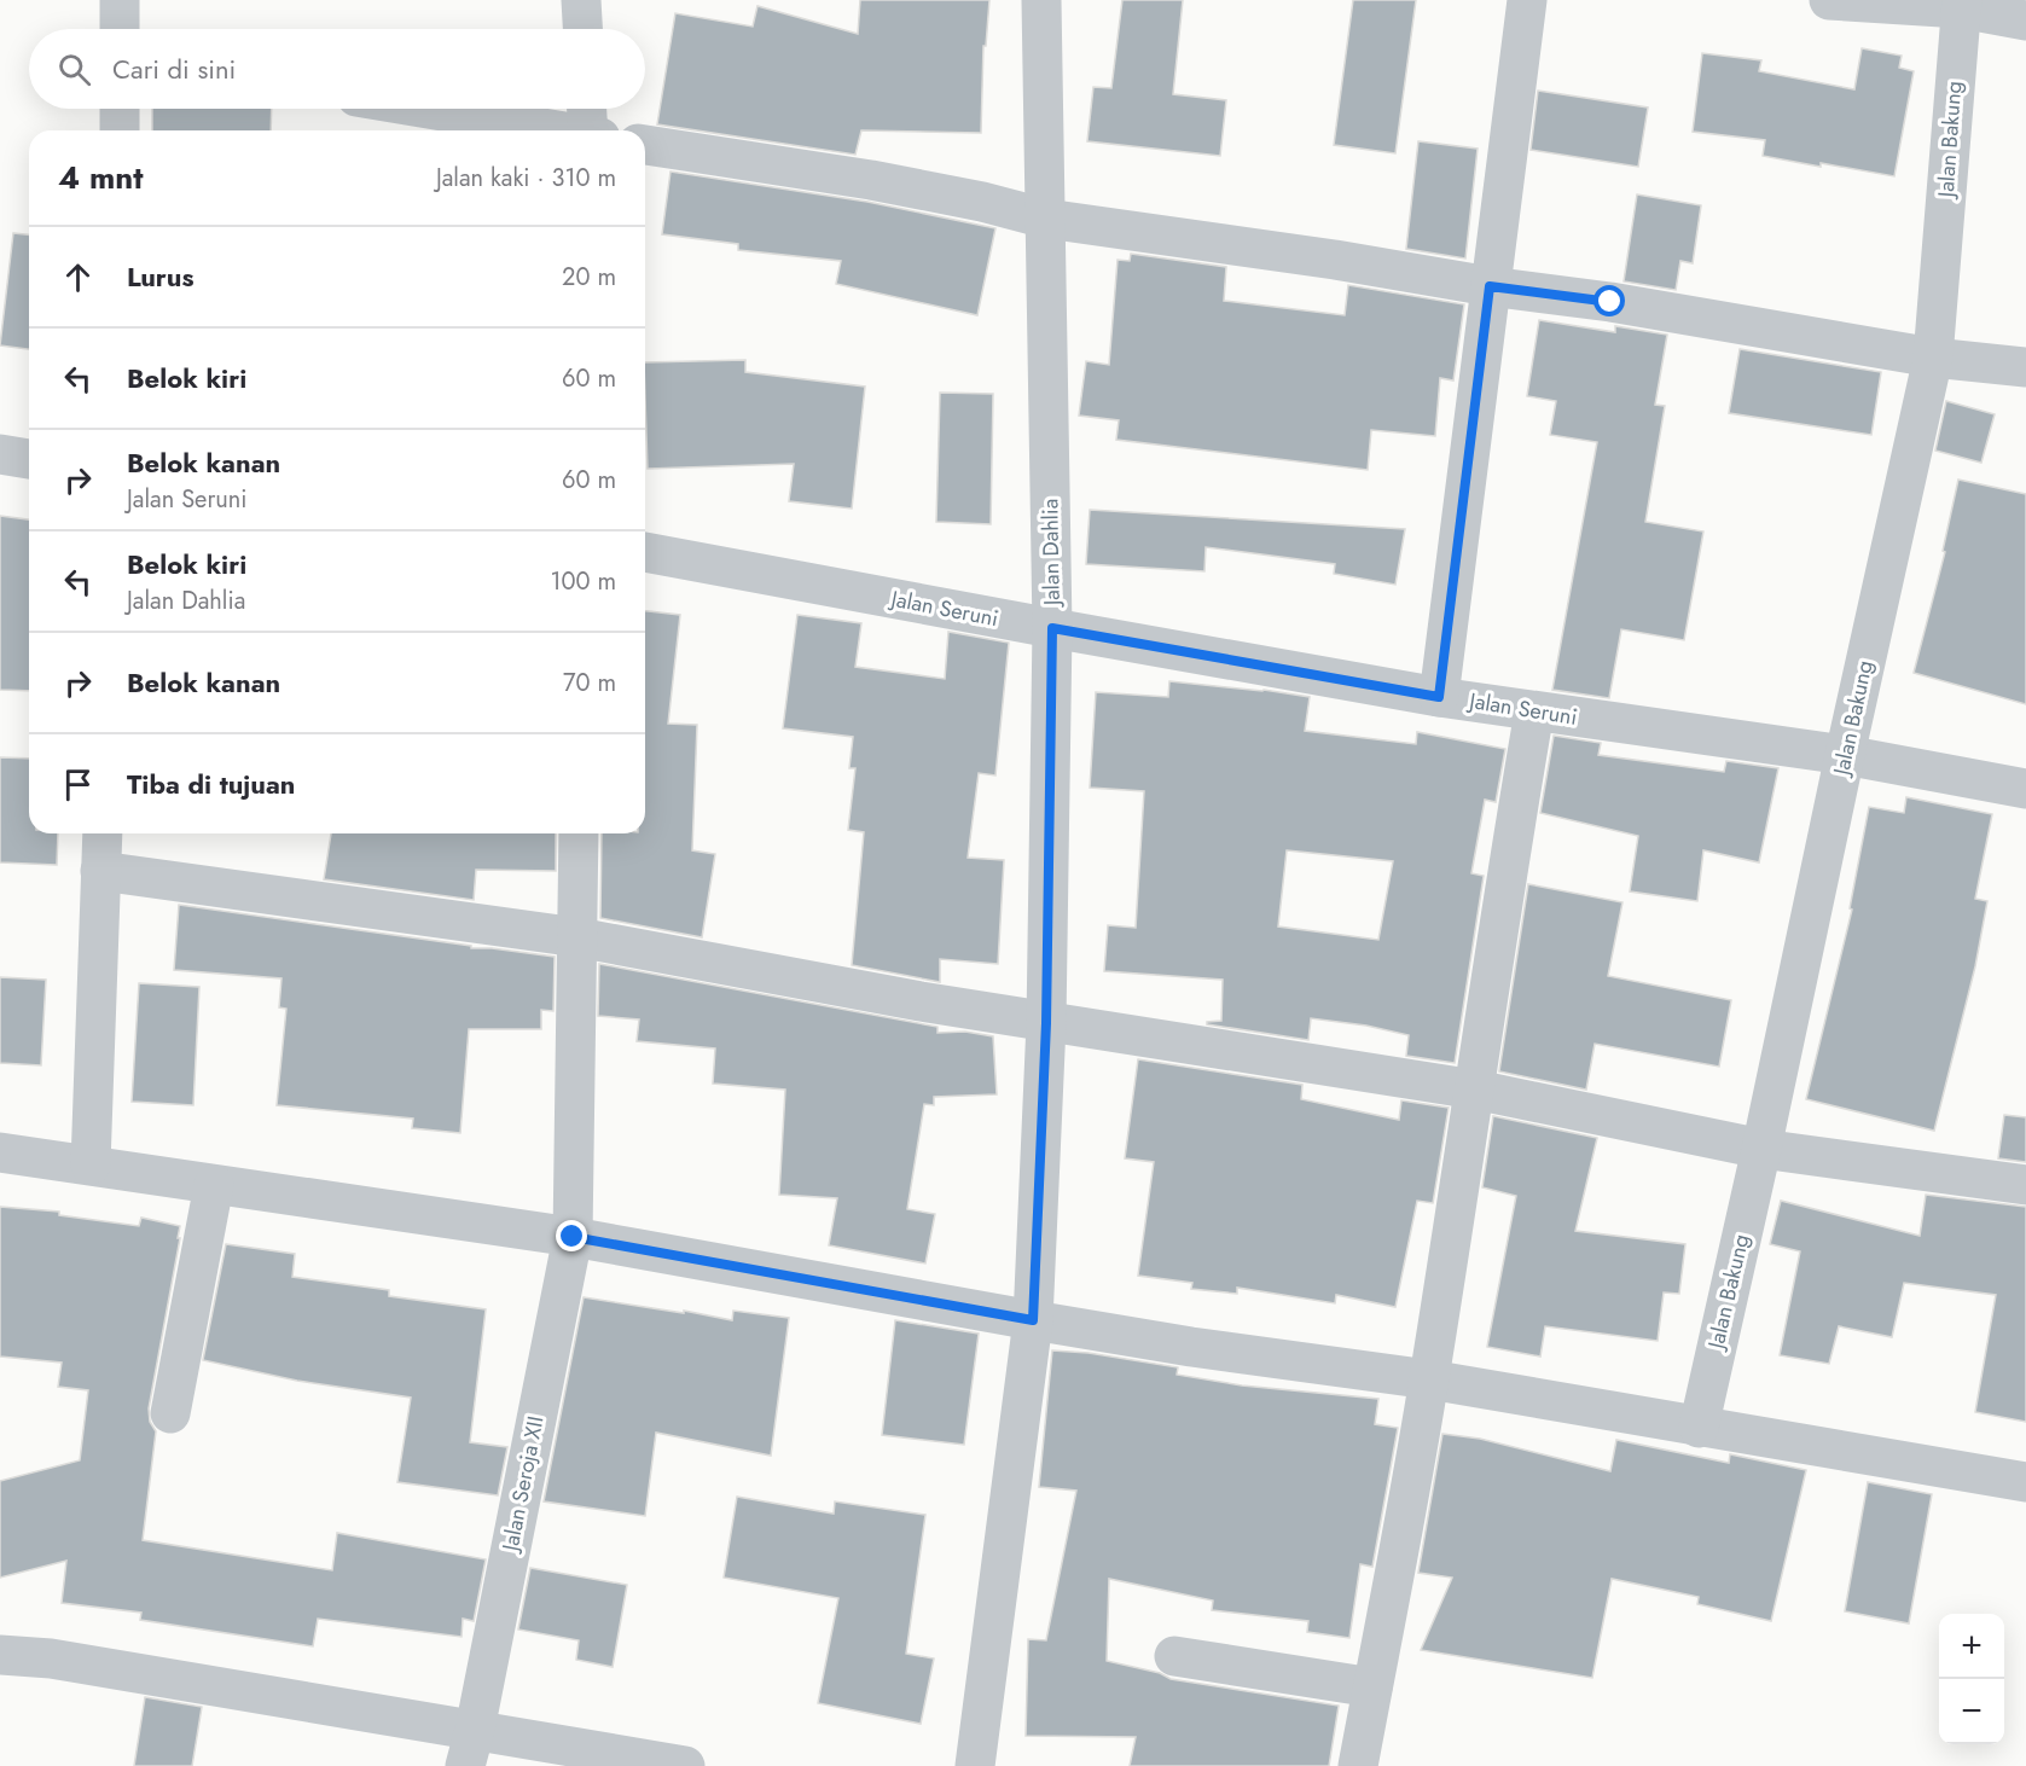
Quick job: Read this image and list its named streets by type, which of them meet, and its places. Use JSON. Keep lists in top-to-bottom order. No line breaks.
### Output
{"streets":{"street":["Jalan Bakung","Jalan Dahlia","Jalan Seruni","Jalan Seroja XII"]},"crossings":[["Jalan Bakung","Jalan Seruni"],["Jalan Dahlia","Jalan Seruni"]],"page":{"search":"Cari di sini","heading":["4 mnt","Jalan kaki · 310 m"],"list":[["Lurus","20 m"],["Belok kiri","60 m"],["Belok kanan","Jalan Seruni","60 m"],["Belok kiri","Jalan Dahlia","100 m"],["Belok kanan","70 m"],"Tiba di tujuan"],"map_buttons":["+","−"]}}
